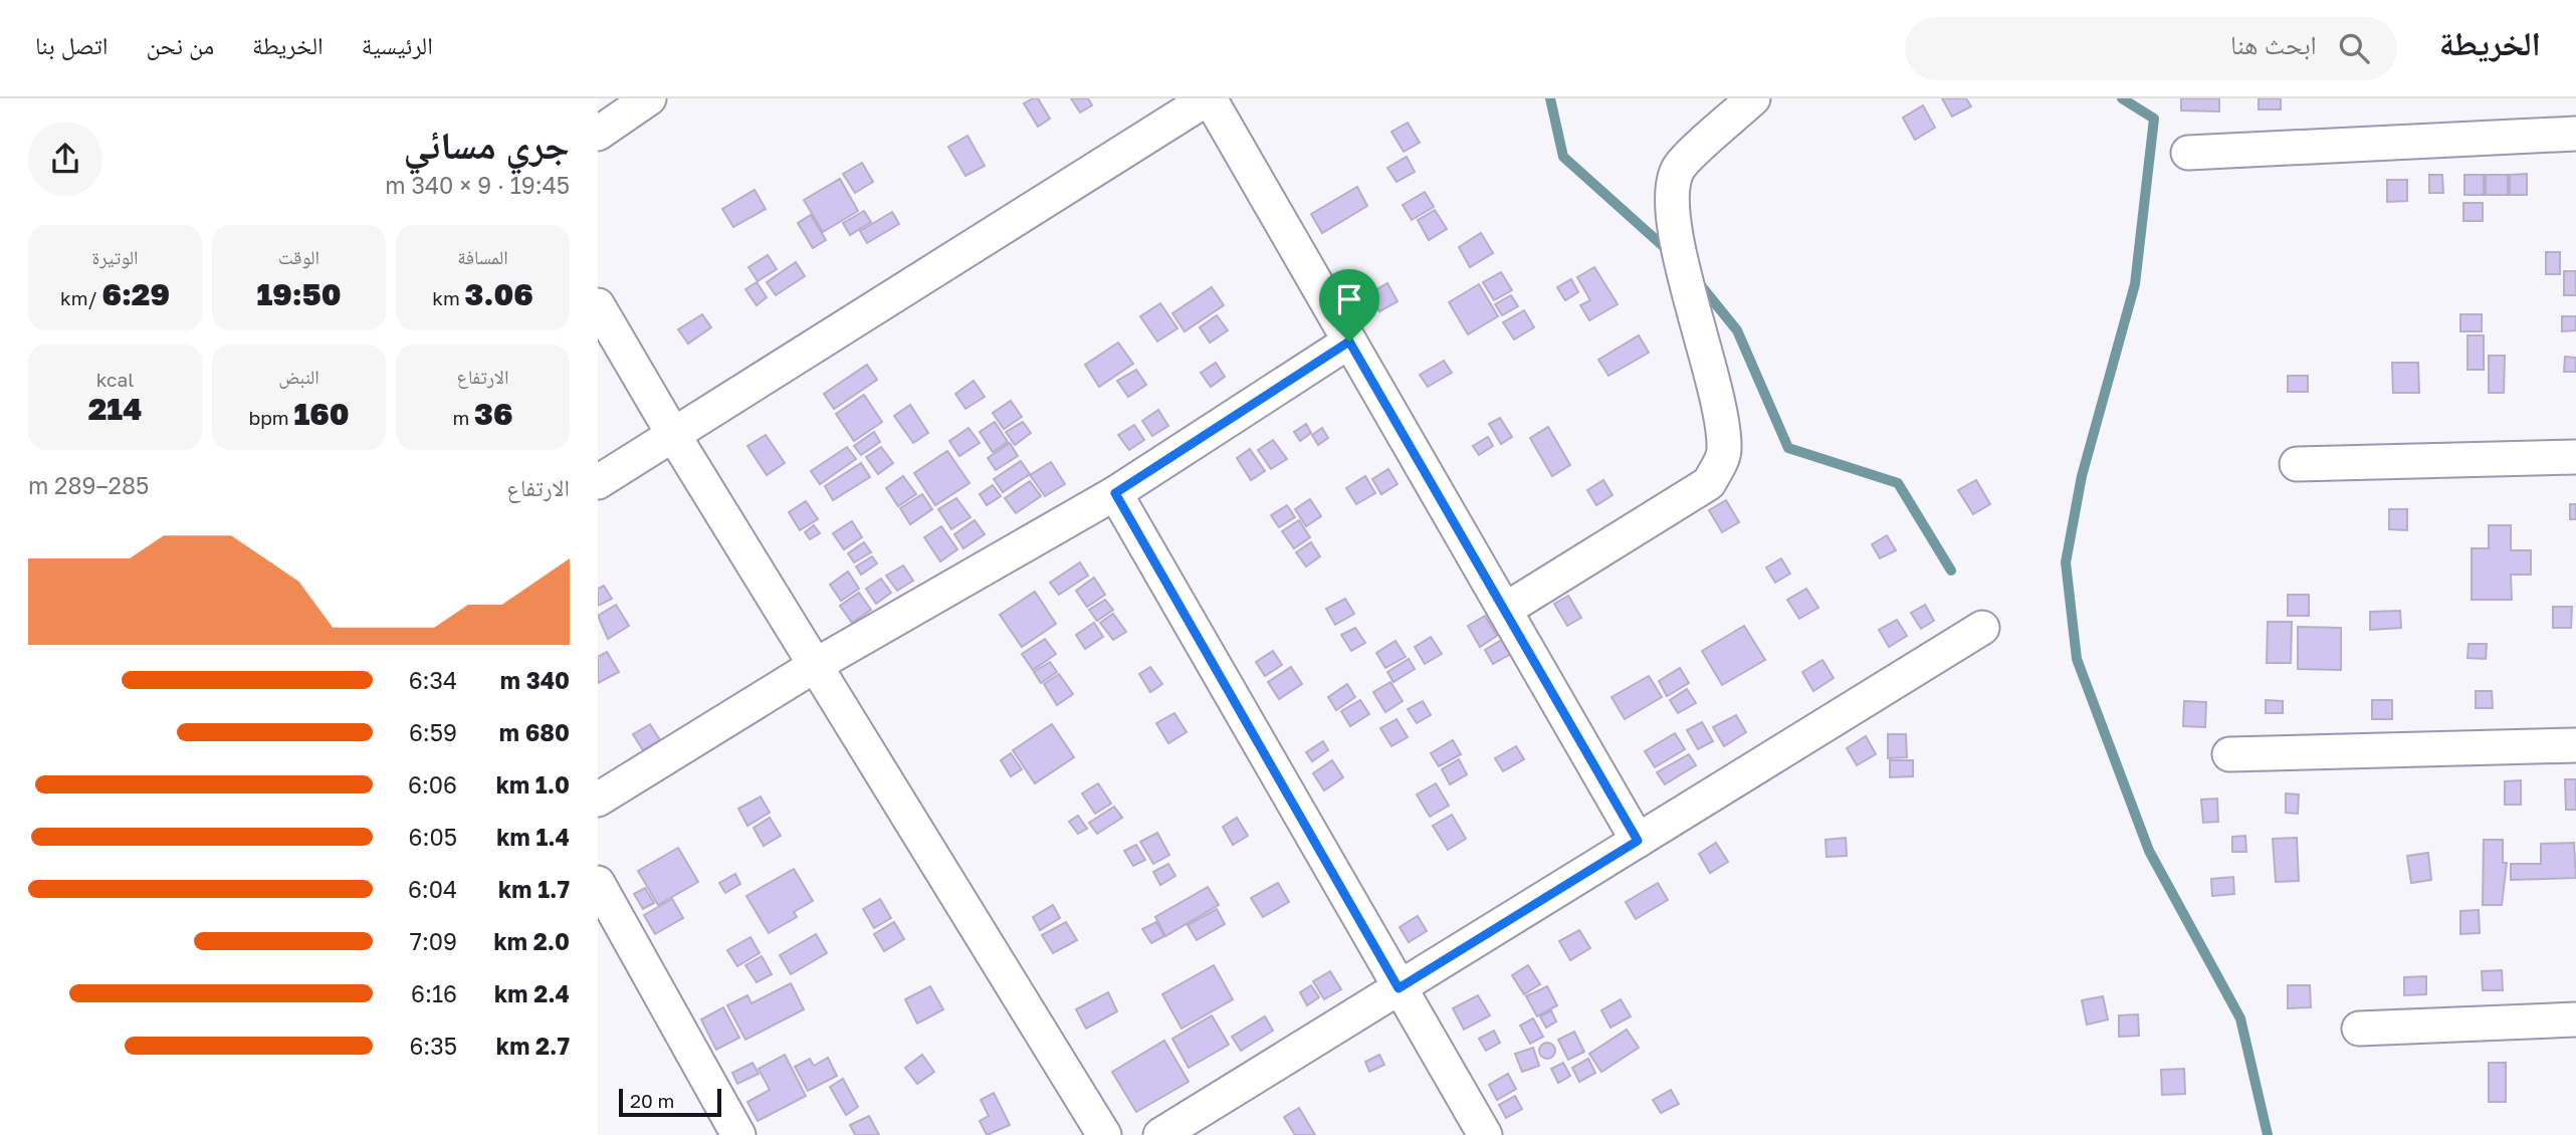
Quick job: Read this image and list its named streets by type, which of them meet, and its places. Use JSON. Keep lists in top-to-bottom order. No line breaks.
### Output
{"scale_bar":"20 m","page":{"header":"الخريطة","search":"ابحث هنا","nav":["الرئيسية","الخريطة","من نحن","اتصل بنا"],"heading":["جري مسائي","19:45 · 9 × 340 m"],"stats":[["المسافة","3.06 km"],["الوقت","19:50"],["الوتيرة","6:29 /km"],["الارتفاع","36 m"],["النبض","160 bpm"],["kcal","214"]],"chart":["الارتفاع","285–289 m"],"list":[{"name":"340 m","note":"6:34"},{"name":"680 m","note":"6:59"},{"name":"1.0 km","note":"6:06"},{"name":"1.4 km","note":"6:05"},{"name":"1.7 km","note":"6:04"},{"name":"2.0 km","note":"7:09"},{"name":"2.4 km","note":"6:16"},{"name":"2.7 km","note":"6:35"}],"scale":"20 m"}}
